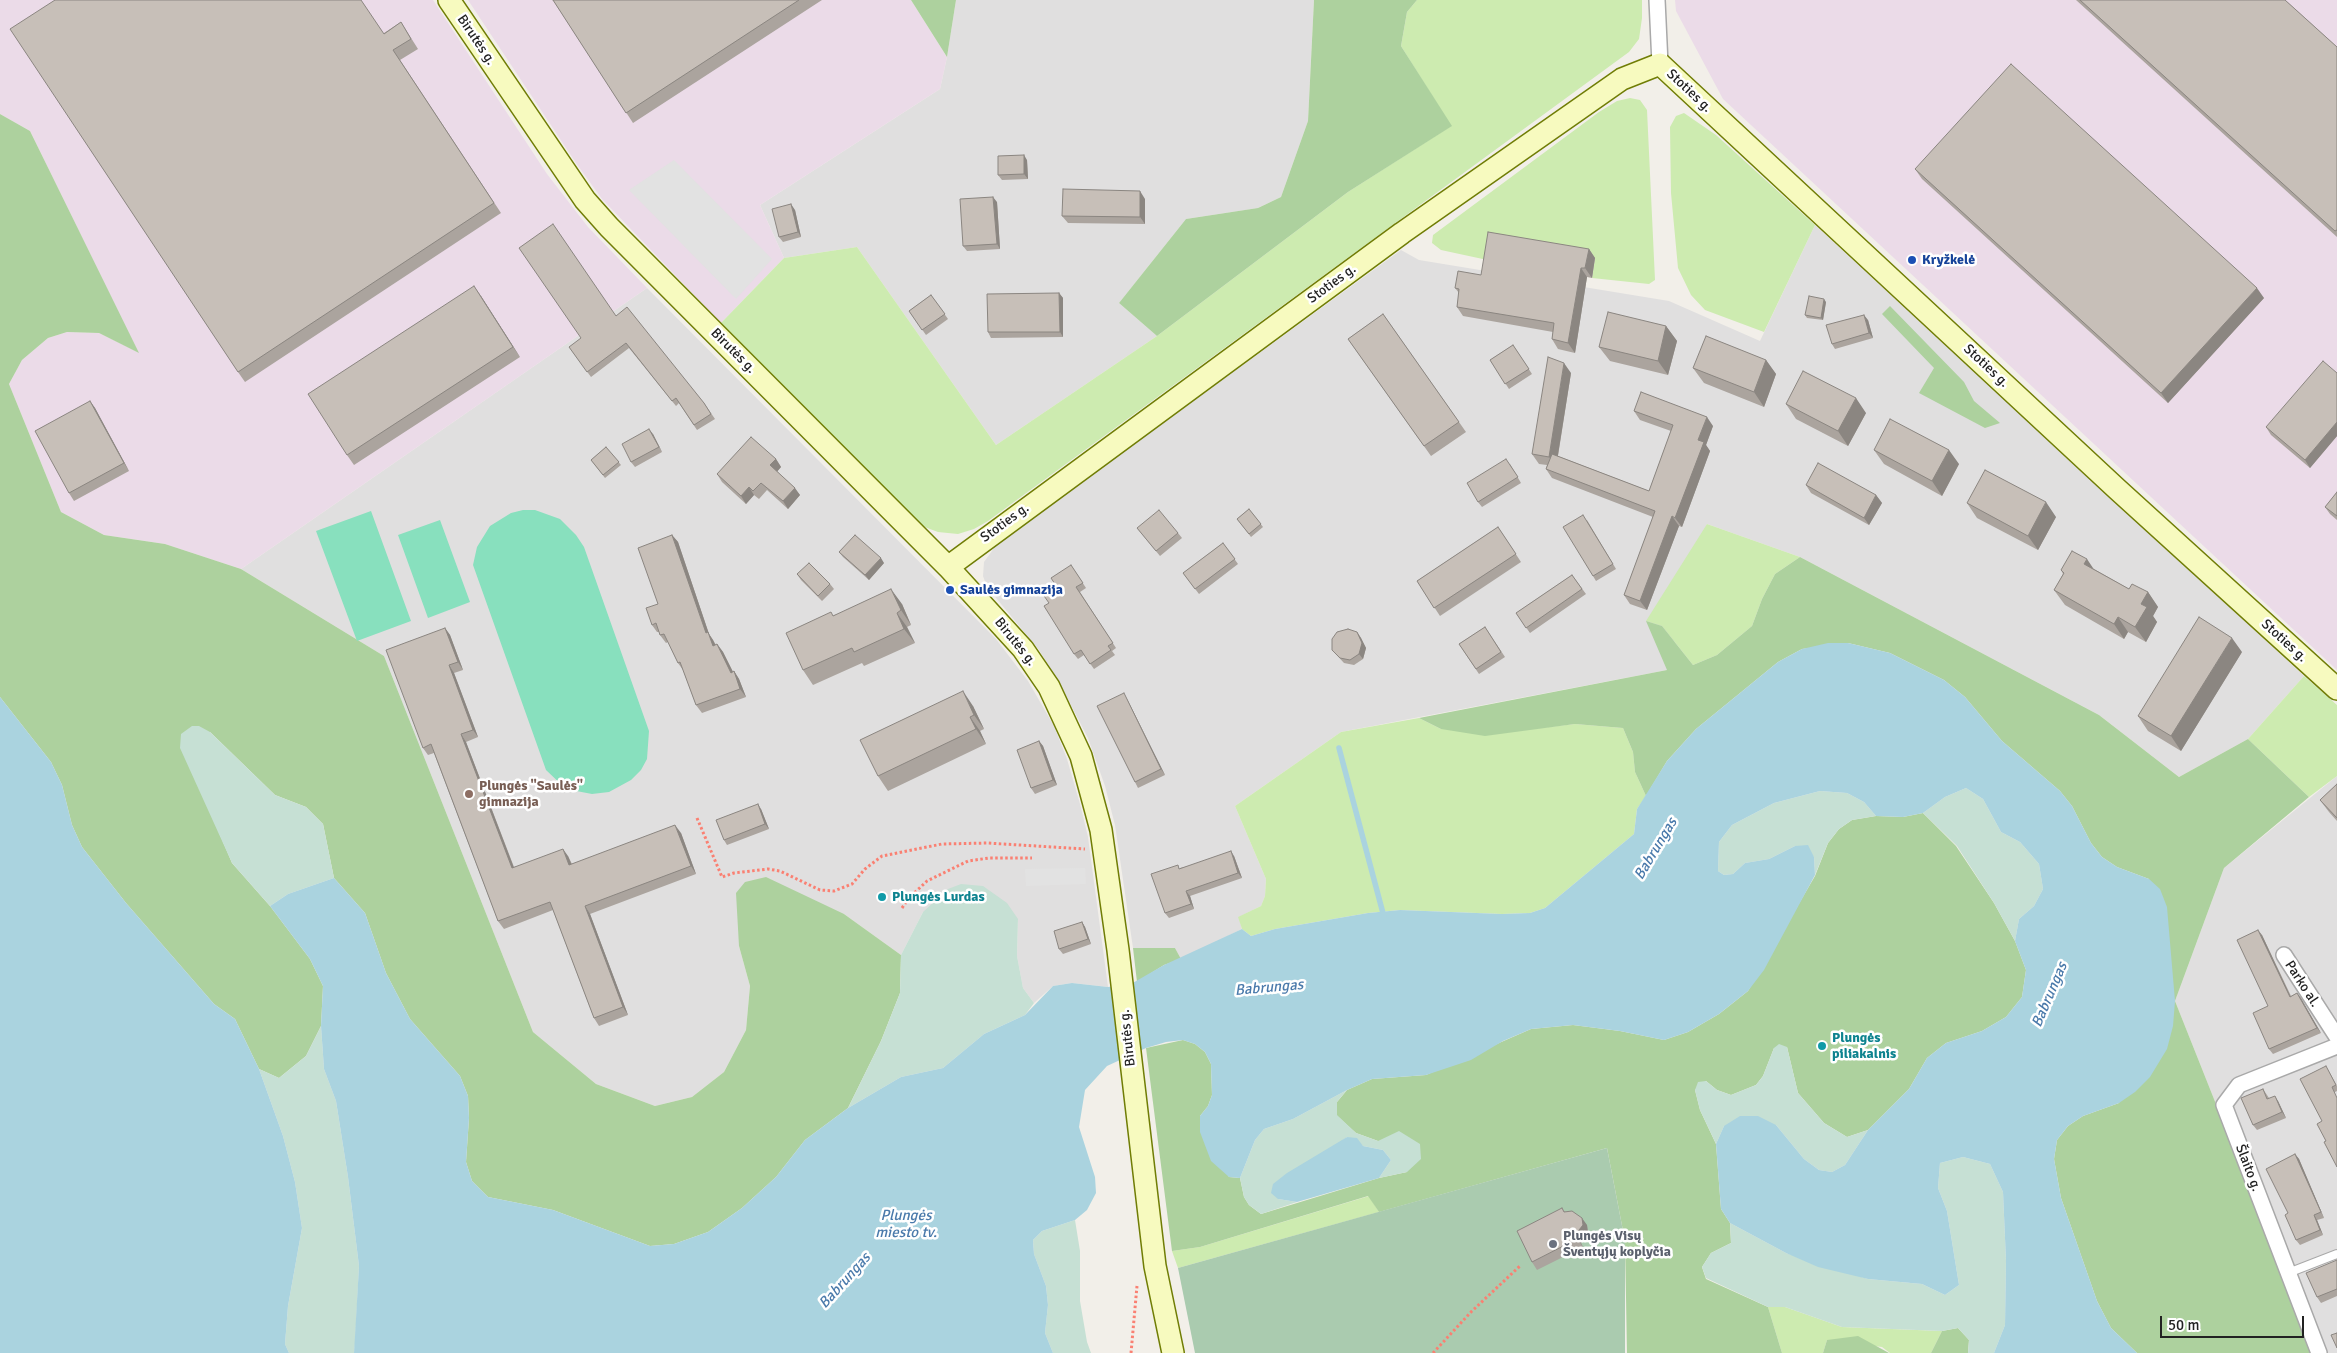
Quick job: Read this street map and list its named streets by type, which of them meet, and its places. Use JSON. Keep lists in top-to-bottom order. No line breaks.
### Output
{"streets":{"main road":["Birutės g.","Stoties g."],"street":["Parko al.","Šlaito g."]},"crossings":[["Birutės g.","Stoties g."]],"water":["Babrungas","Plungės miesto tv."],"places":["Kryžkelė","Saulės gimnazija","Plungės \"Saulės\" gimnazija","Plungės Lurdas","Plungės piliakalnis","Plungės Visų Šventųjų koplyčia"],"scale_bar":"50 m"}
